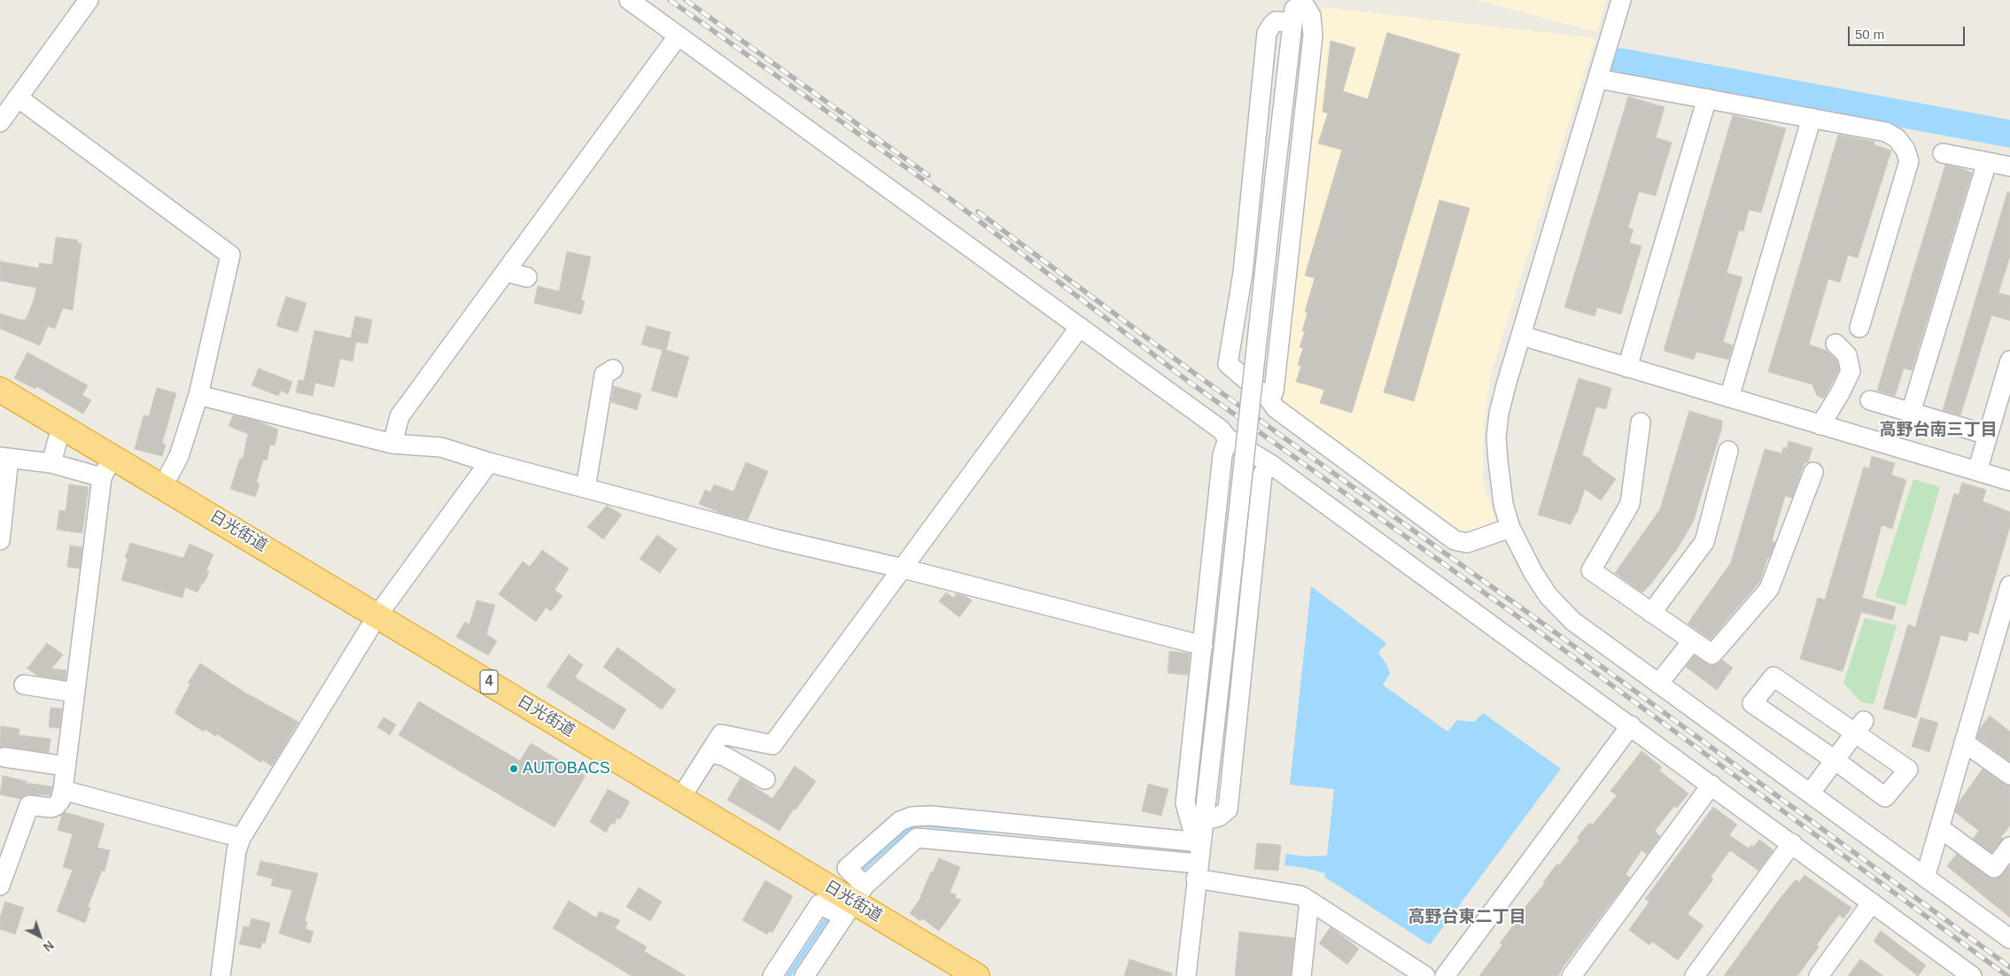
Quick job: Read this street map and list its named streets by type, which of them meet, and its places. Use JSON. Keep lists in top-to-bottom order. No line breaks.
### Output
{"streets":{"highway":["日光街道","4"]},"districts":["高野台南三丁目","高野台東二丁目"],"places":["AUTOBACS"],"scale_bar":"50 m","north":"bottom right"}
